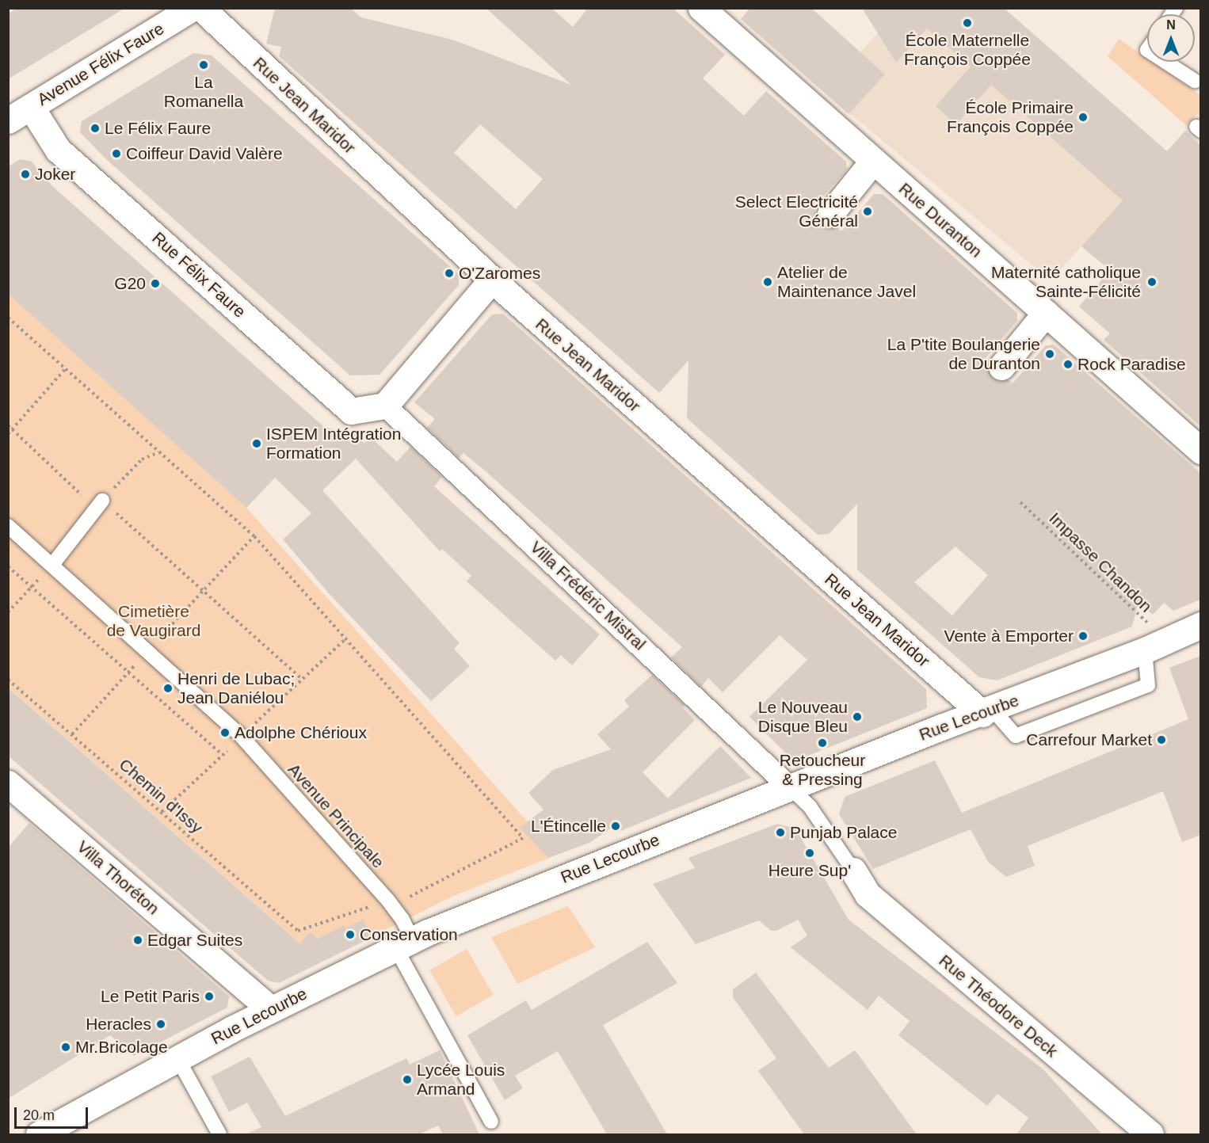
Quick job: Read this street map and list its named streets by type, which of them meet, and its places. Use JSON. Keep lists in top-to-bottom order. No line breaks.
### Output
{"streets":{"street":["Avenue Félix Faure","Rue Jean Maridor","Rue Duranton","Rue Félix Faure","Villa Frédéric Mistral","Rue Lecourbe","Villa Thoréton","Rue Théodore Deck"],"lane":["Avenue Principale"],"path":["Impasse Chandon","Chemin d'Issy"]},"crossings":[["Avenue Félix Faure","Rue Félix Faure"],["Rue Jean Maridor","Rue Lecourbe"],["Rue Félix Faure","Villa Frédéric Mistral"],["Impasse Chandon","Rue Lecourbe"],["Villa Frédéric Mistral","Rue Lecourbe"],["Rue Lecourbe","Avenue Principale"],["Rue Lecourbe","Villa Thoréton"],["Chemin d'Issy","Avenue Principale"]],"parks":["Cimetière de Vaugirard"],"places":["École Maternelle François Coppée","La Romanella","École Primaire François Coppée","Le Félix Faure","Coiffeur David Valère","Joker","Select Electricité Général","O'Zaromes","Atelier de Maintenance Javel","Maternité catholique Sainte-Félicité","G20","La P'tite Boulangerie de Duranton","Rock Paradise","ISPEM Intégration Formation","Vente à Emporter","Henri de Lubac; Jean Daniélou","Le Nouveau Disque Bleu","Adolphe Chérioux","Carrefour Market","Retoucheur & Pressing","L'Étincelle","Punjab Palace","Heure Sup'","Conservation","Edgar Suites","Le Petit Paris","Heracles","Mr.Bricolage","Lycée Louis Armand"],"scale_bar":"20 m","north":"top"}
